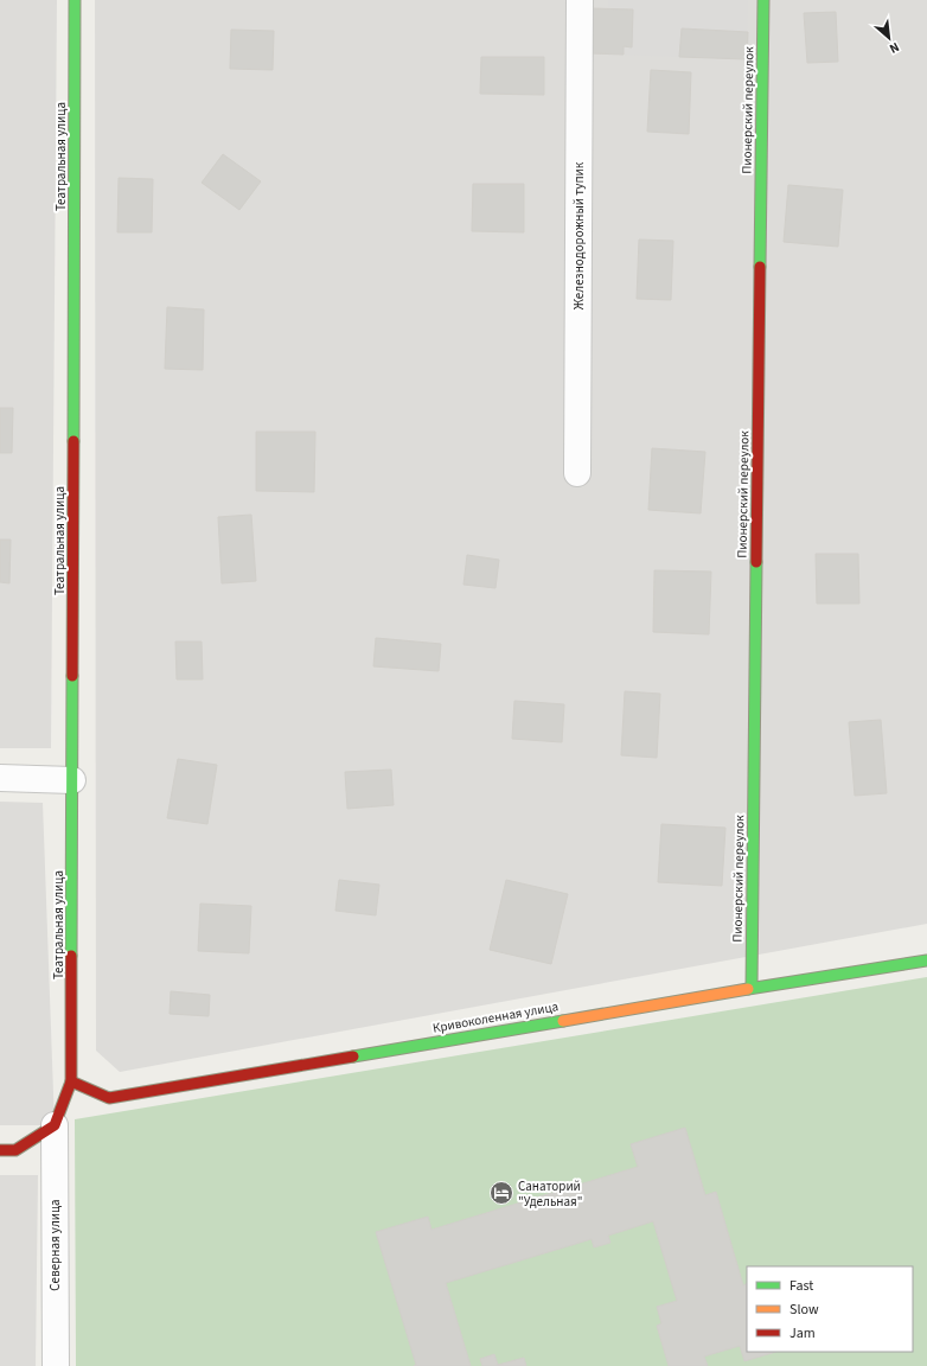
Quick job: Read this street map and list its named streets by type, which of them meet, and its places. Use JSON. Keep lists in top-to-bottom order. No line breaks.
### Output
{"streets":{"street":["Пионерский переулок","Театральная улица","Железнодорожный тупик","Кривоколенная улица","Северная улица"]},"crossings":[["Пионерский переулок","Кривоколенная улица"],["Театральная улица","Кривоколенная улица"]],"places":{"hotel":["Санаторий \"Удельная\""]},"legend":["Fast","Slow","Jam"],"north":"bottom right"}
